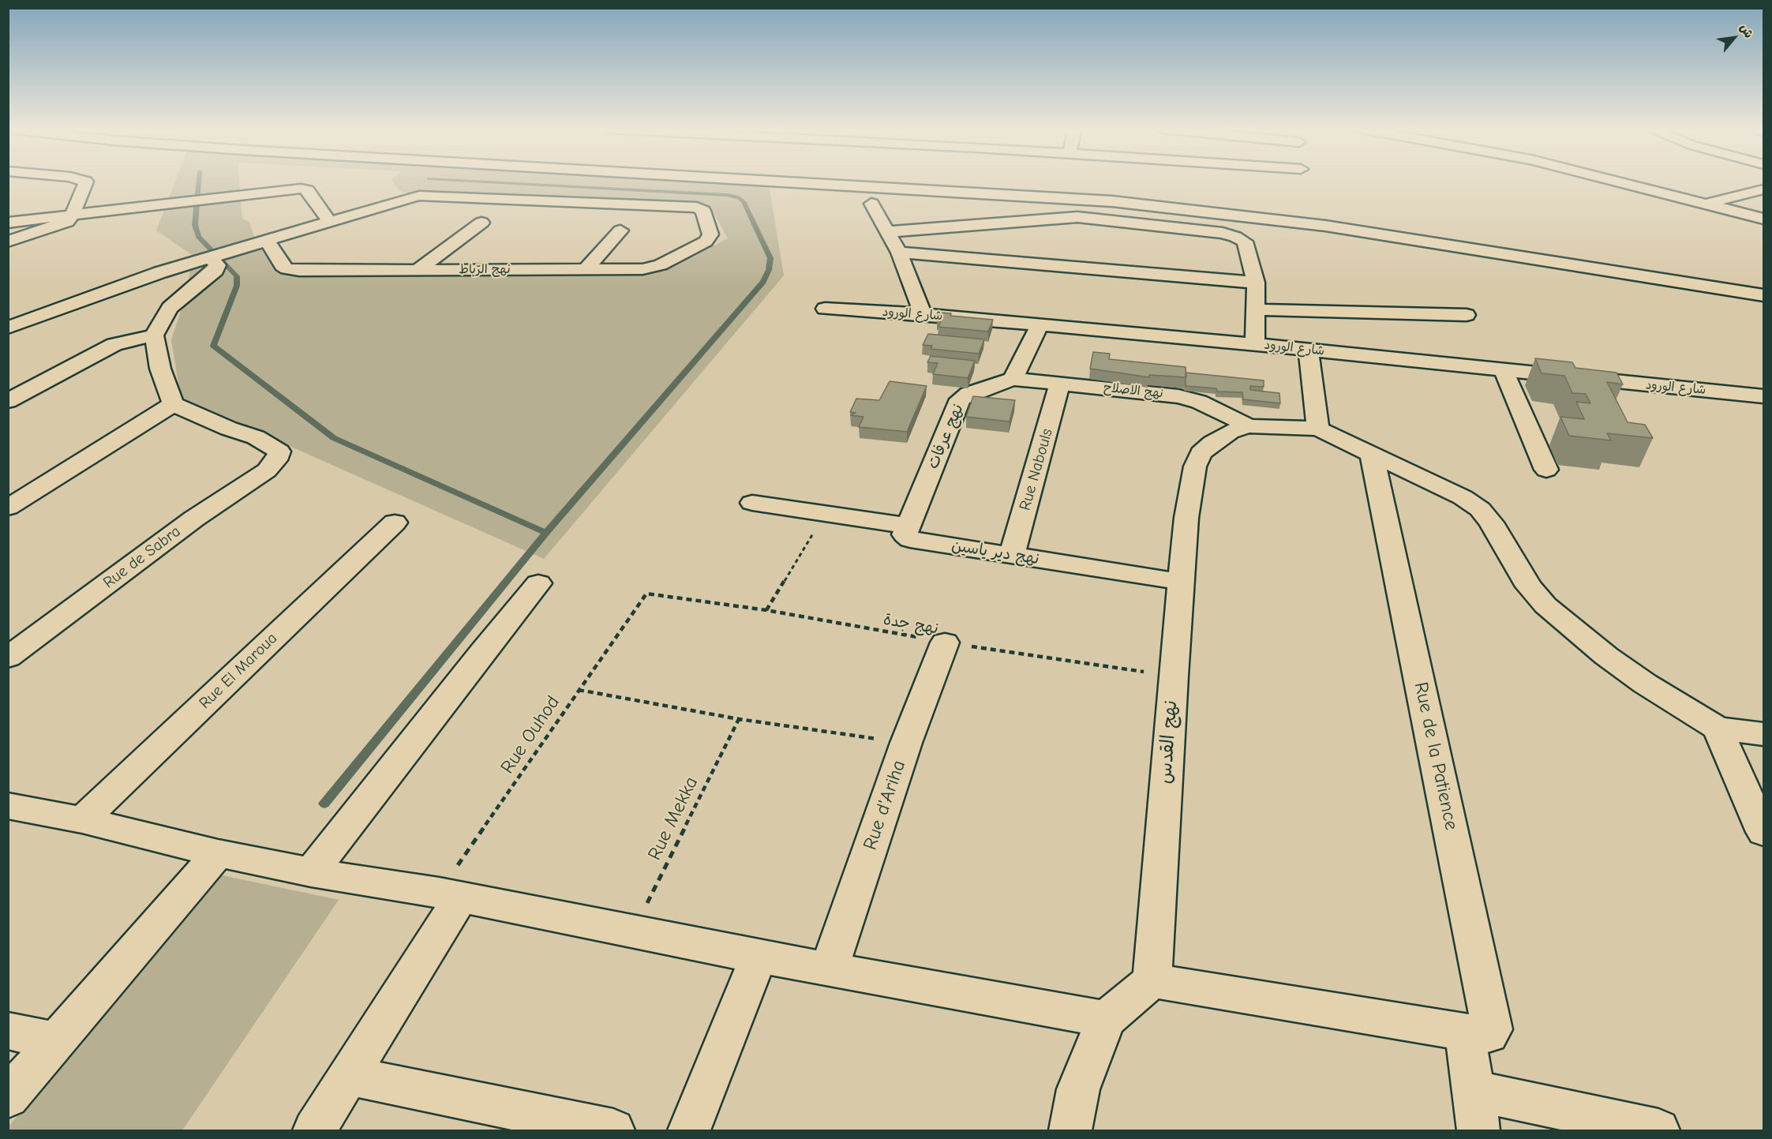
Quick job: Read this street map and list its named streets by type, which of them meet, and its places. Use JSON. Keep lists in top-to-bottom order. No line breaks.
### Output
{"streets":{"main road":["نهج الرّباط","شارع الورود","نهج الاصلاح","نهج عرفات","Rue Nabouls","نهج دير ياسين","Rue de Sabra","Rue El Maroua","نهج القدس","Rue de la Patience","Rue d'Ariha"],"path":["نهج جدة","Rue Ouhod","Rue Mekka"]},"crossings":[["نهج الاصلاح","نهج عرفات"],["نهج الاصلاح","Rue Nabouls"],["نهج الاصلاح","نهج القدس"],["نهج عرفات","نهج دير ياسين"],["Rue Nabouls","نهج دير ياسين"],["نهج دير ياسين","نهج القدس"],["نهج جدة","Rue Ouhod"],["نهج جدة","نهج القدس"],["نهج جدة","Rue d'Ariha"],["نهج القدس","Rue de la Patience"]],"north":"top right"}
